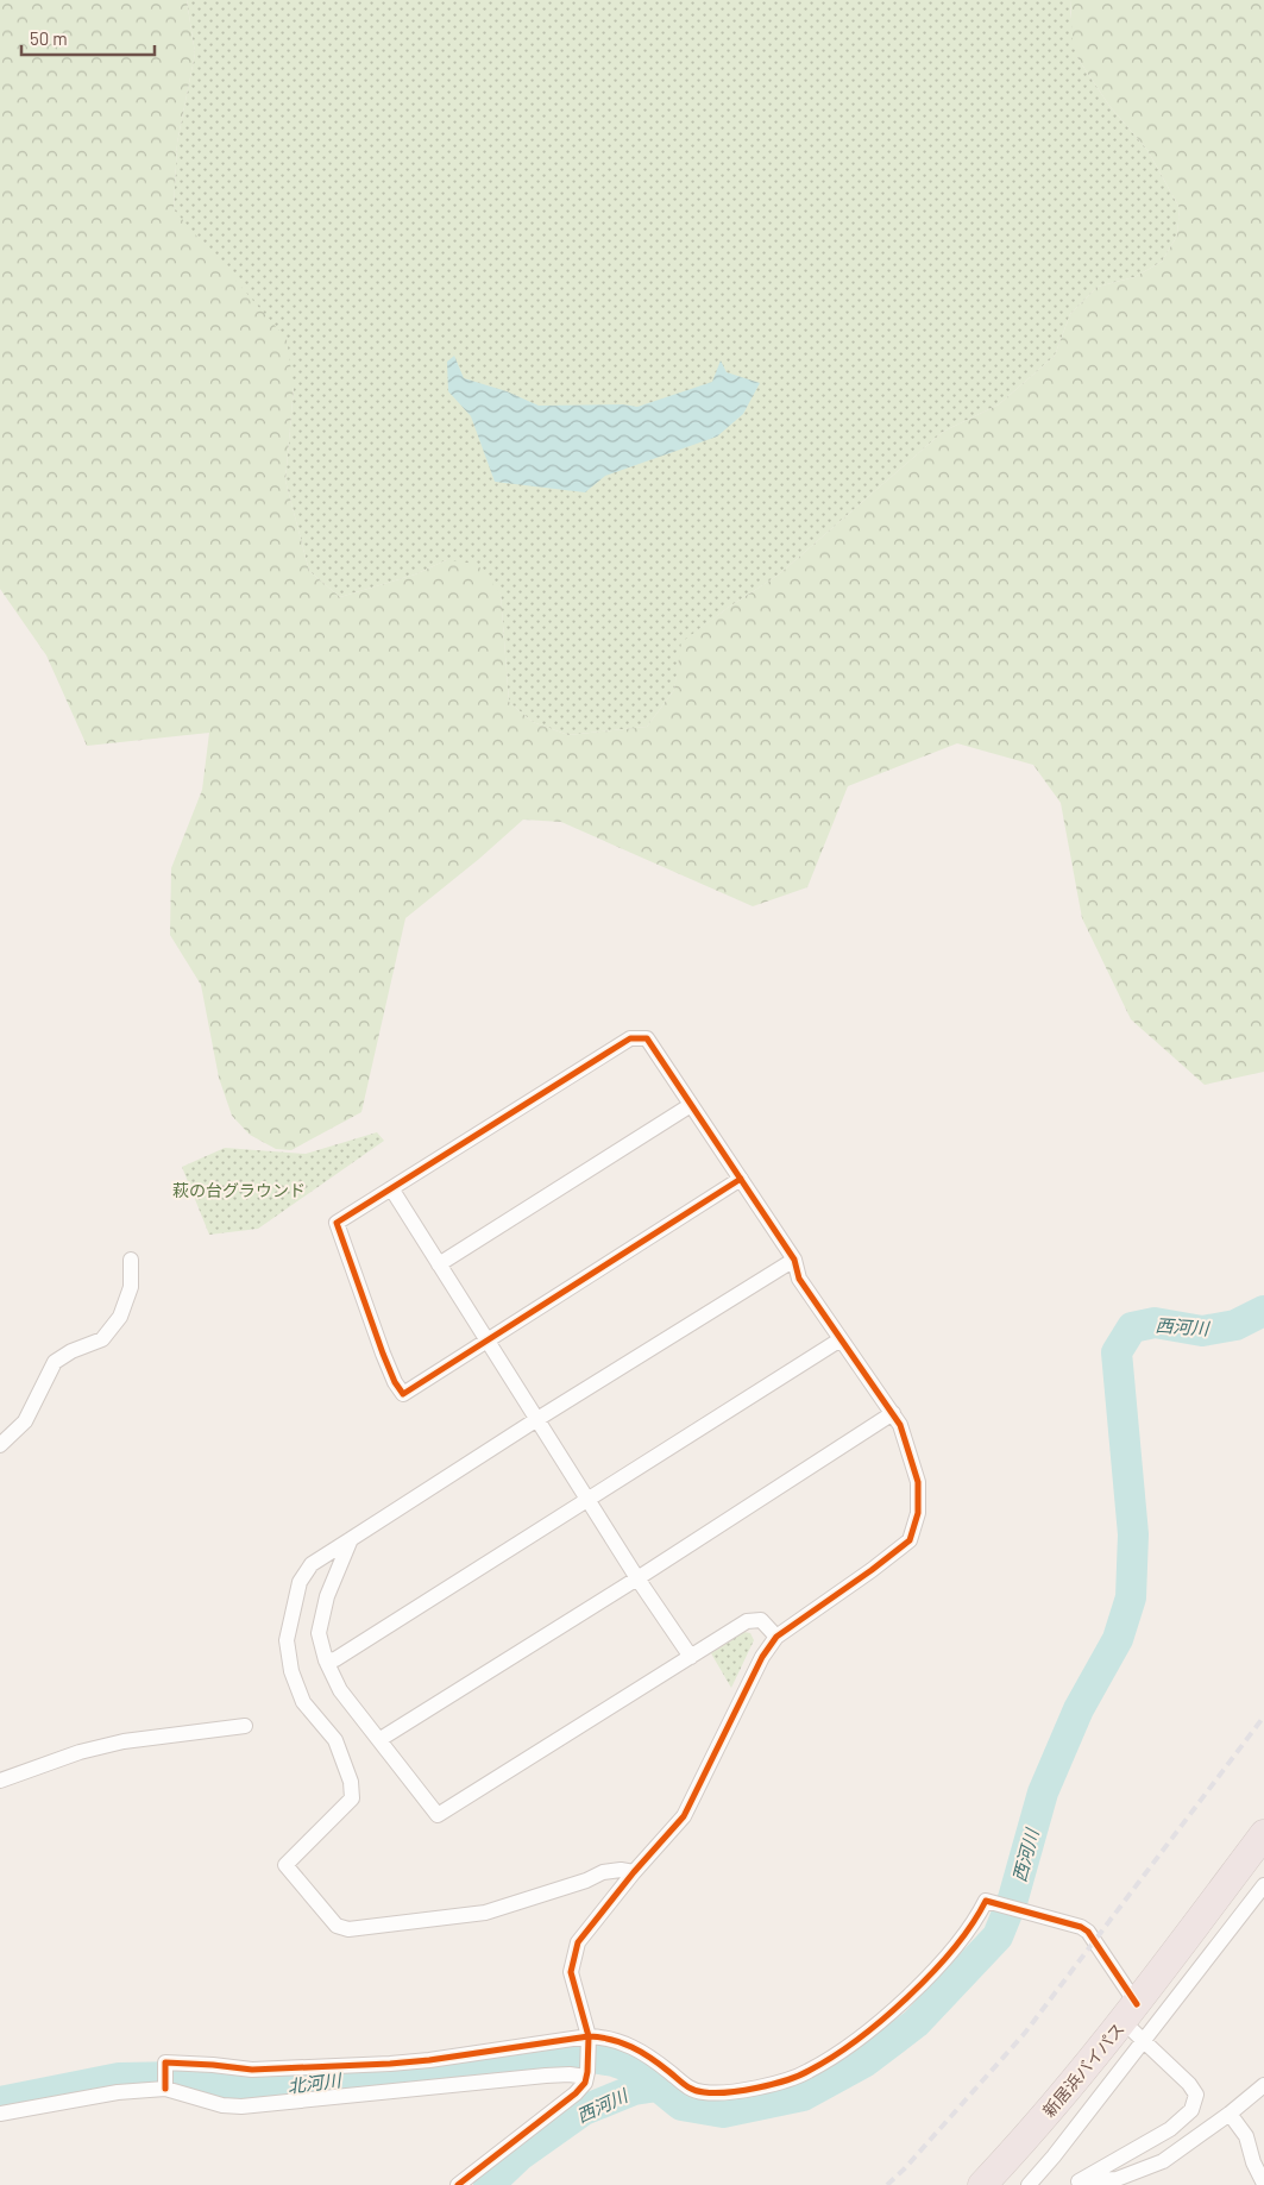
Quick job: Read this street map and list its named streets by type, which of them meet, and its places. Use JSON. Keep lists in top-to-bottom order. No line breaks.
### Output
{"streets":{"highway":["新居浜バイパス"]},"water":["西河川","北河川"],"parks":["萩の台グラウンド"],"scale_bar":"50 m"}
